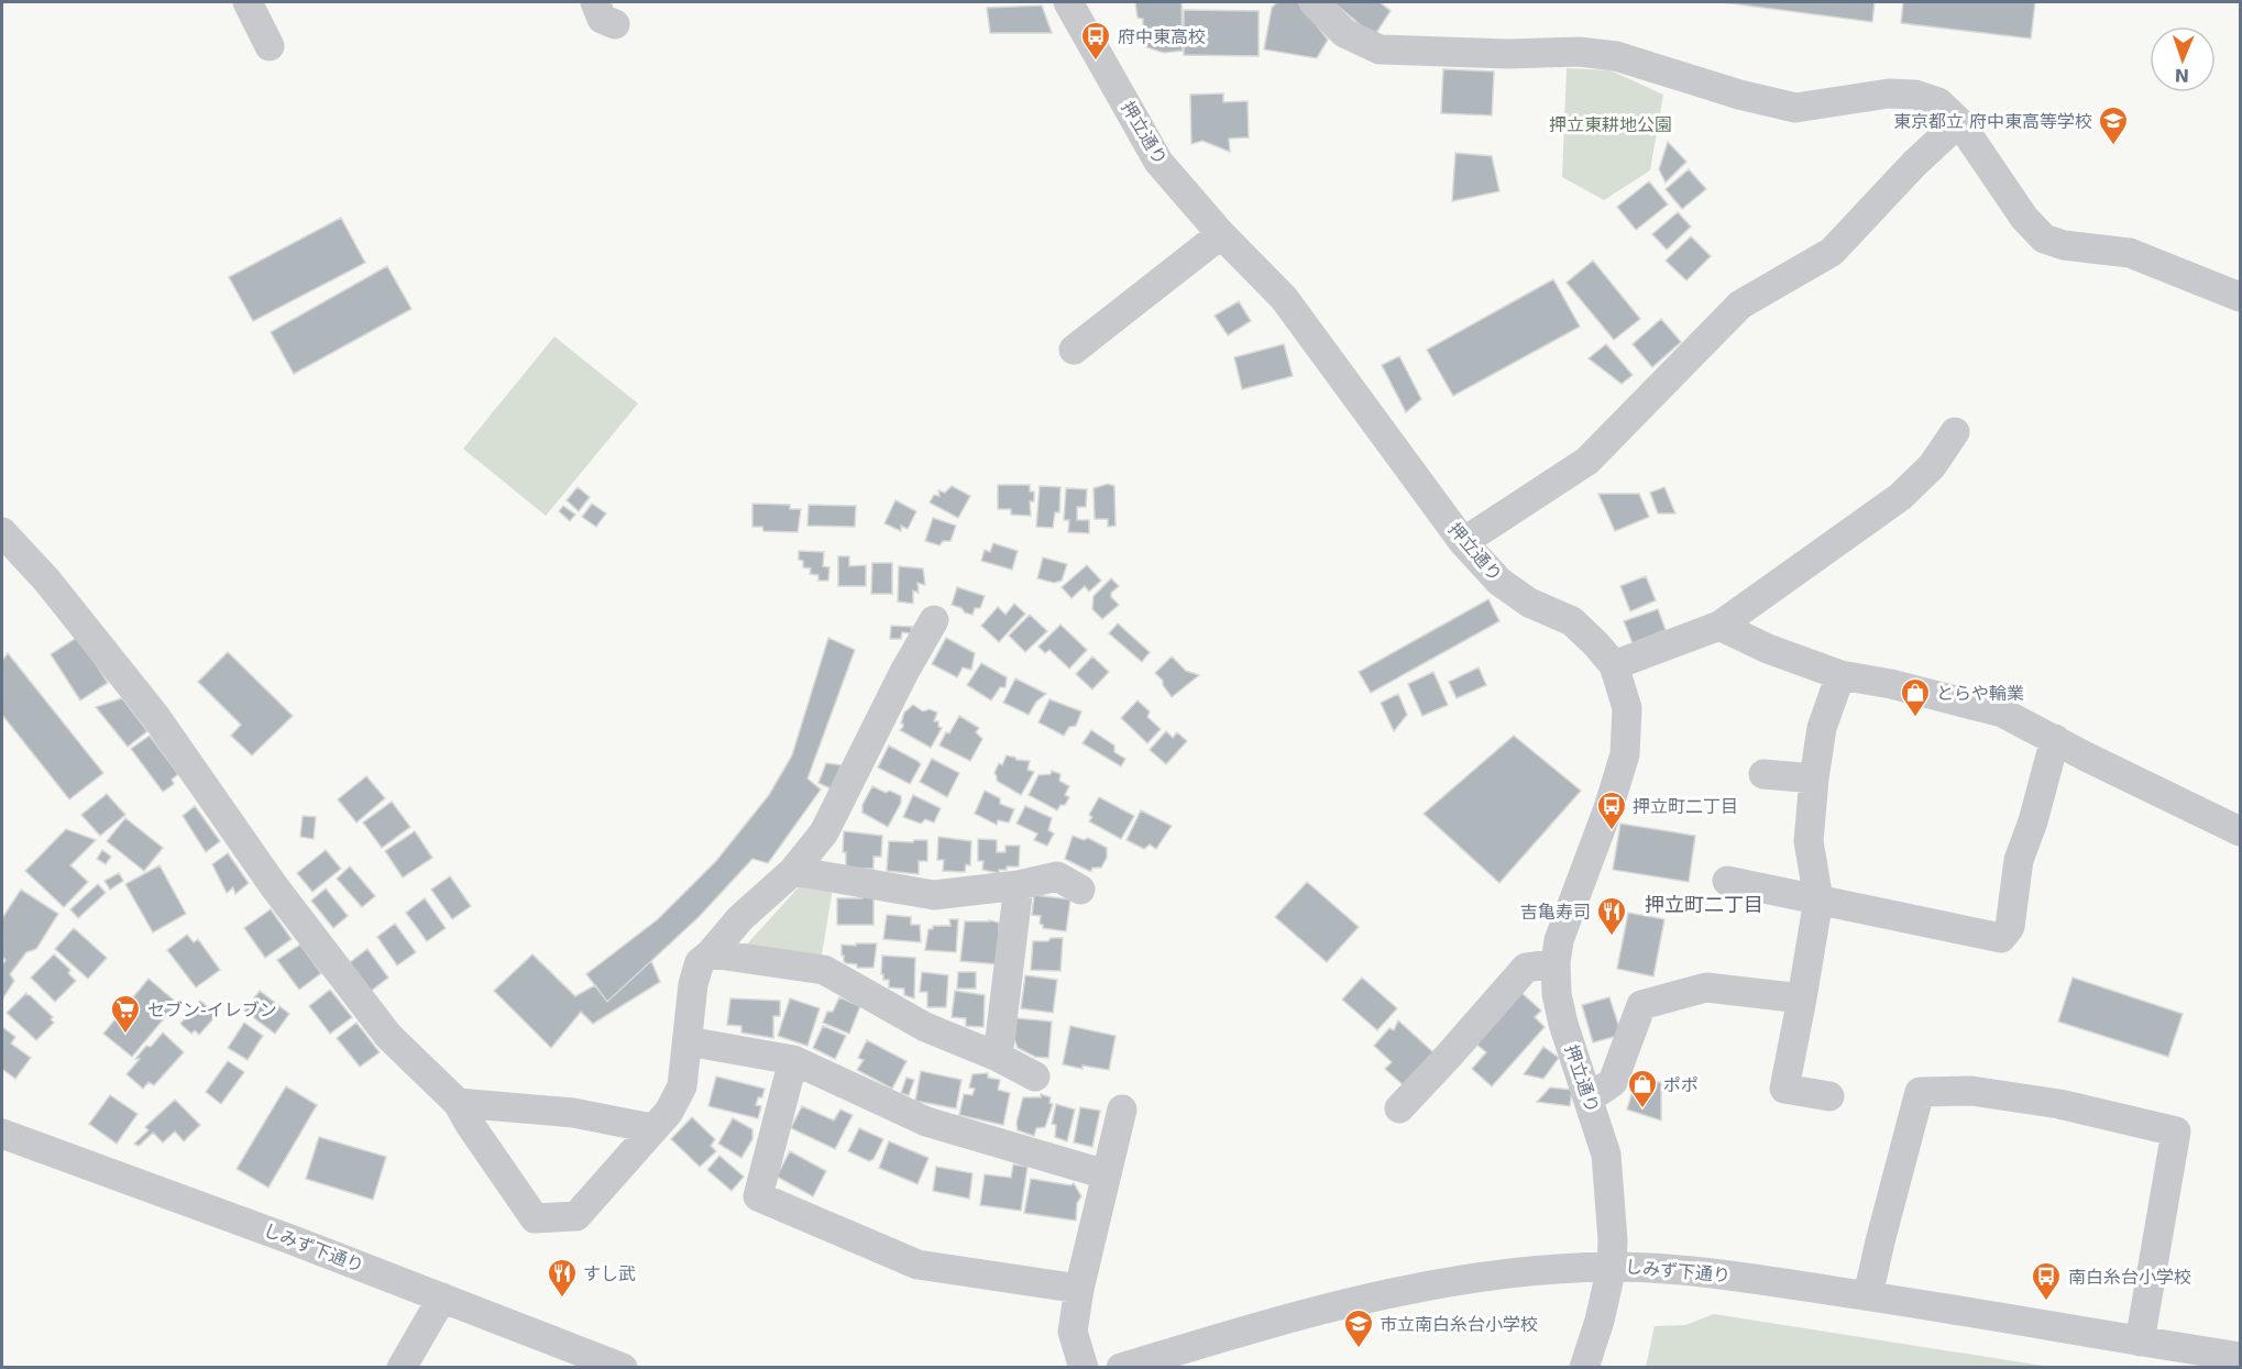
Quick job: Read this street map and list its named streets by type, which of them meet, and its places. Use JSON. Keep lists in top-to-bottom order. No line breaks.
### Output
{"streets":{"street":["押立通り","しみず下通り"]},"crossings":[["押立通り","しみず下通り"]],"districts":["押立町二丁目"],"parks":["押立東耕地公園"],"places":{"bus stop":["府中東高校","押立町二丁目","南白糸台小学校"],"school or university":["東京都立 府中東高等学校","市立南白糸台小学校"],"shop":["とらや輪業","ポポ"],"restaurant":["吉亀寿司","すし武"],"supermarket":["セブン-イレブン"]},"north":"bottom"}
